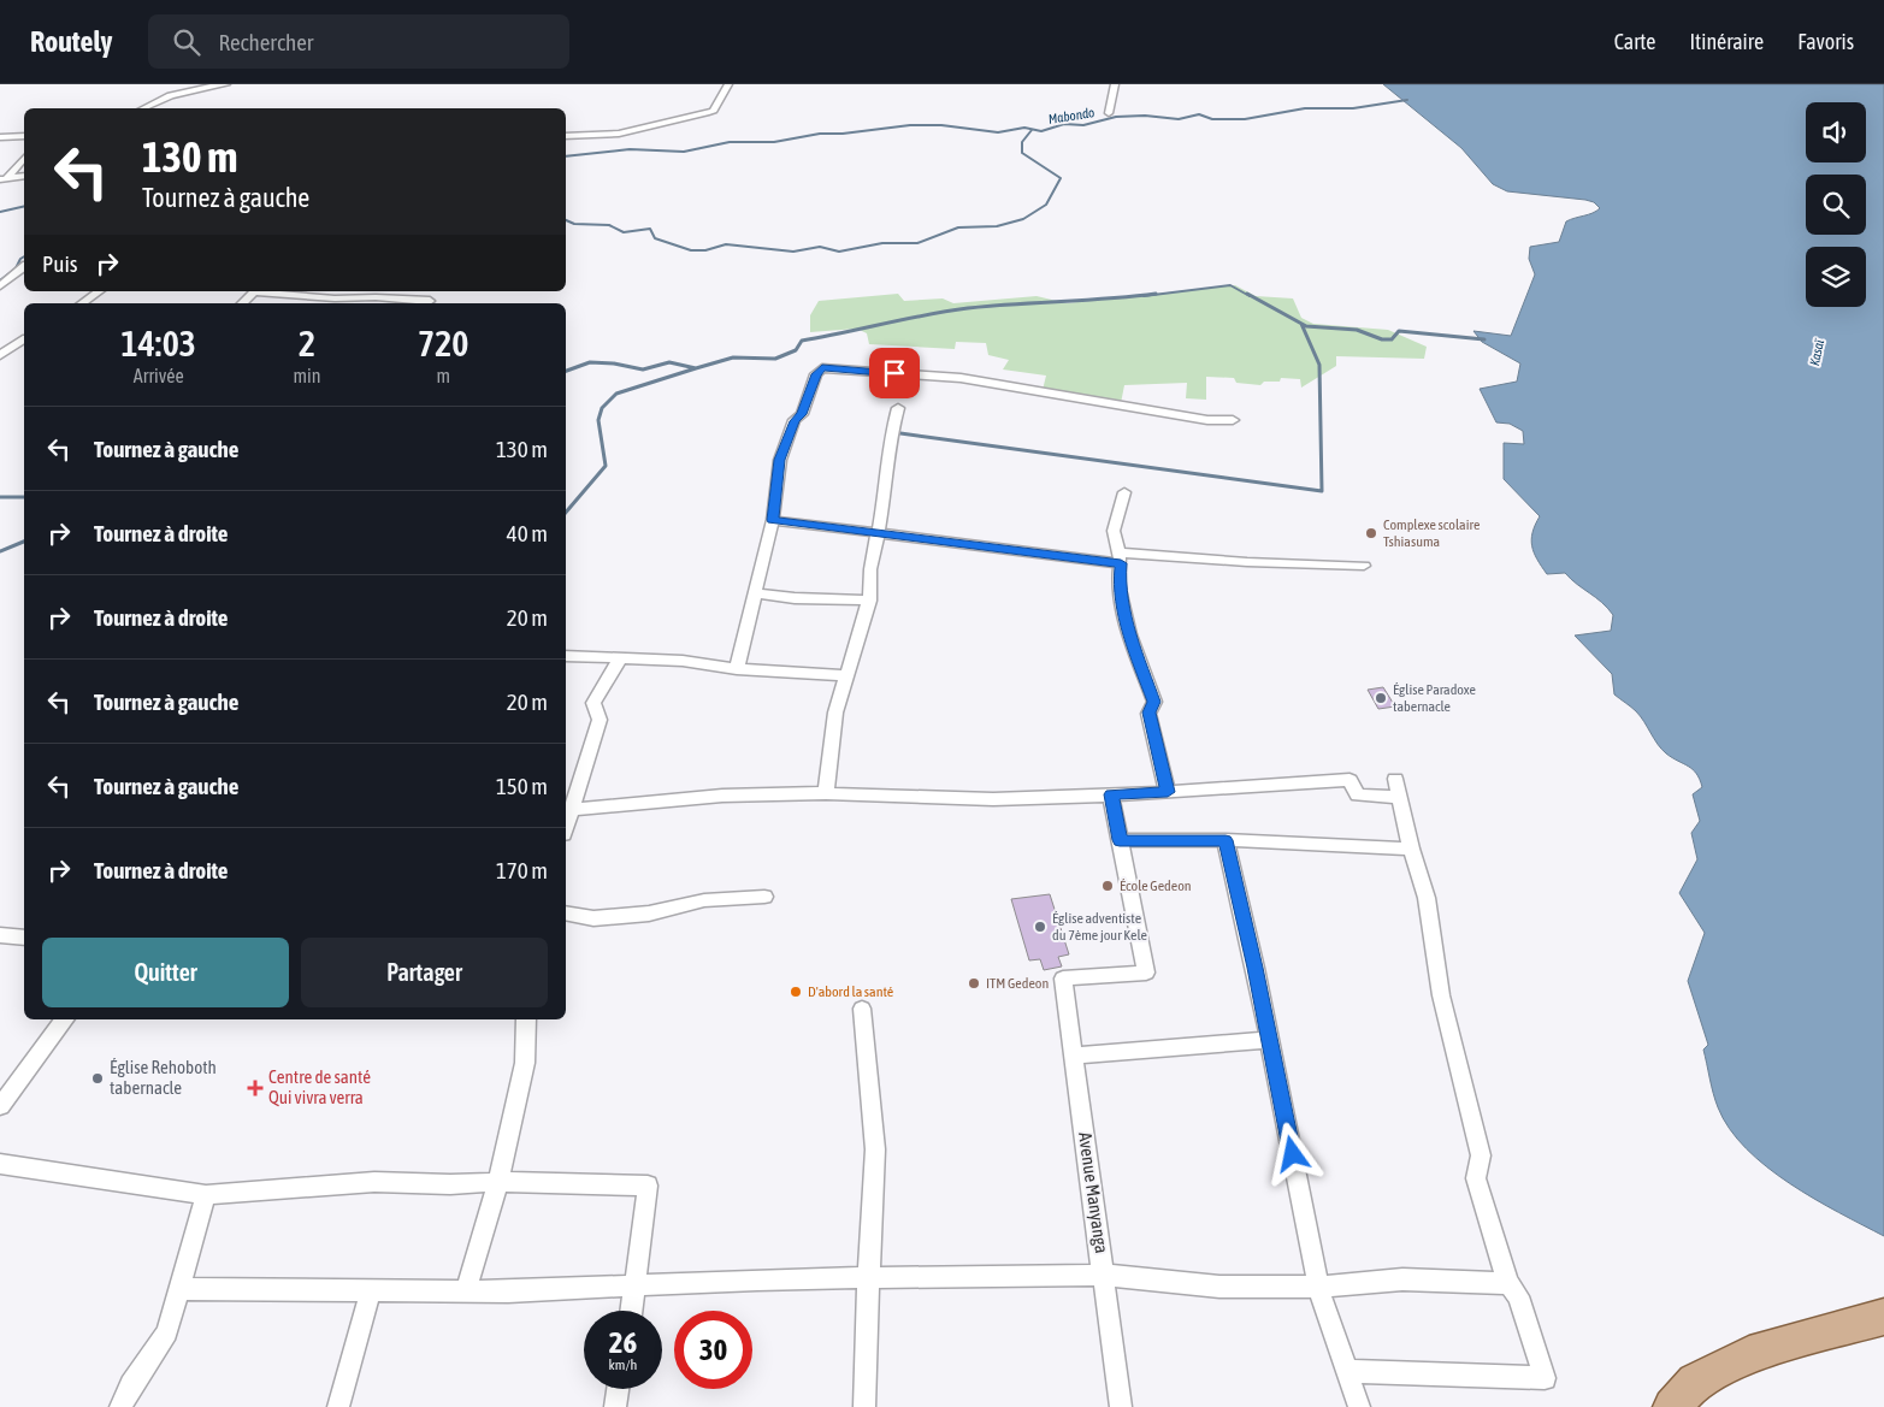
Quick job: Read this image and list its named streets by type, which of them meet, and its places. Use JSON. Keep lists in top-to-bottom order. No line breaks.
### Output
{"streets":{"street":["Avenue Manyanga"]},"water":["Mabondo","Kasaï"],"places":{"other":["Complexe scolaire Tshiasuma","Église Paradoxe tabernacle","École Gedeon","Église adventiste du 7ème jour Kele","ITM Gedeon","D'abord la santé","Église Rehoboth tabernacle"],"health":["Centre de santé Qui vivra verra"]},"page":{"header":"Routely","search":"Rechercher","nav":["Carte","Itinéraire","Favoris"],"turn":["130 m","Tournez à gauche"],"then":"Puis","eta":["14:03","Arrivée","2","min","720","m"],"list":[{"name":"Tournez à gauche","value":"130 m"},{"name":"Tournez à droite","value":"40 m"},{"name":"Tournez à droite","value":"20 m"},{"name":"Tournez à gauche","value":"20 m"},{"name":"Tournez à gauche","value":"150 m"},{"name":"Tournez à droite","value":"170 m"}],"buttons":["Quitter","Partager"],"speed":"26 km/h","limit":"30"}}
